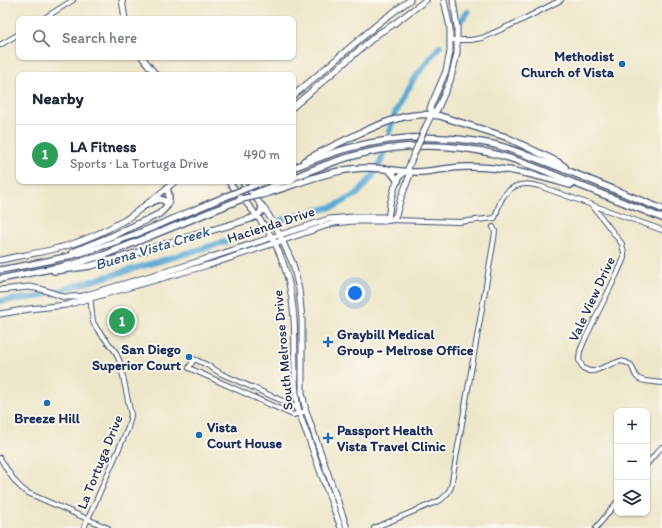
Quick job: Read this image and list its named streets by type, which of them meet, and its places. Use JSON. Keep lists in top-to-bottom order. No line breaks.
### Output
{"streets":{"main road":["Hacienda Drive","South Melrose Drive"],"street":["Vale View Drive","La Tortuga Drive"]},"crossings":[["Hacienda Drive","Vale View Drive"],["Hacienda Drive","South Melrose Drive"],["Hacienda Drive","La Tortuga Drive"]],"water":["Buena Vista Creek"],"places":{"other":["Methodist Church of Vista","San Diego Superior Court","Breeze Hill","Vista Court House"],"health":["Graybill Medical Group - Melrose Office","Passport Health Vista Travel Clinic"]},"page":{"search":"Search here","heading":"Nearby","list":[{"mark":"1","name":"LA Fitness","note":"Sports · La Tortuga Drive","value":"490 m"}],"pins":"1","map_buttons":["+","−"]}}
